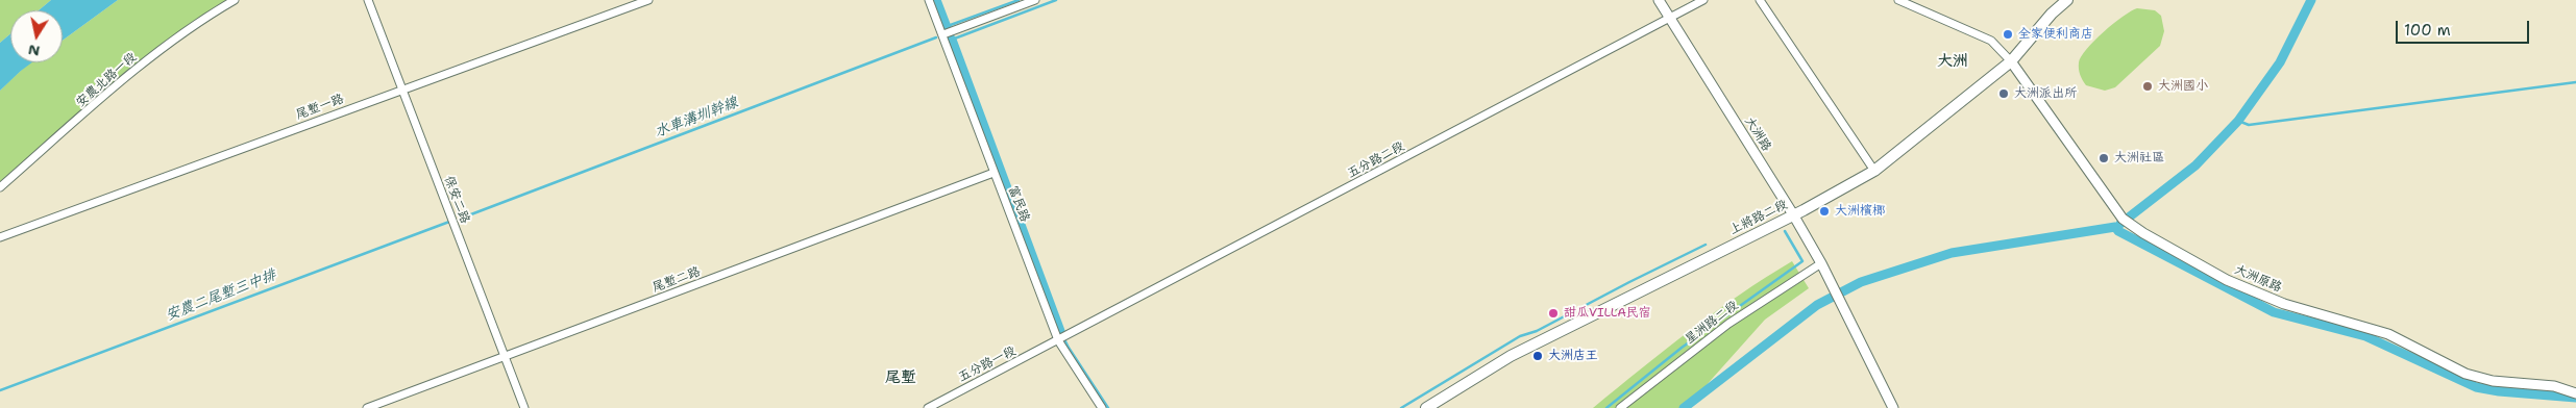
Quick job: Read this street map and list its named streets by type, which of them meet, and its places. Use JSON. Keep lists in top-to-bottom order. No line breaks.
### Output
{"streets":{"main road":["上將路二段"],"street":["安農北路一段","尾塹一路","大洲路","五分路二段","保安二路","富民路","大洲原路","尾塹二路","星洲路二段","五分路一段"]},"crossings":[["尾塹一路","保安二路"],["大洲路","五分路二段"],["大洲路","上將路二段"],["大洲路","星洲路二段"],["五分路二段","富民路"],["五分路二段","五分路一段"],["保安二路","尾塹二路"],["富民路","尾塹二路"],["富民路","五分路一段"],["上將路二段","大洲原路"]],"districts":["大洲","尾塹"],"water":["水車溝圳幹線","安農二尾塹三中排"],"places":["全家便利商店","大洲國小","大洲派出所","大洲社區","大洲檳榔","甜瓜VILLA民宿","大洲店王"],"scale_bar":"100 m","north":"bottom"}
